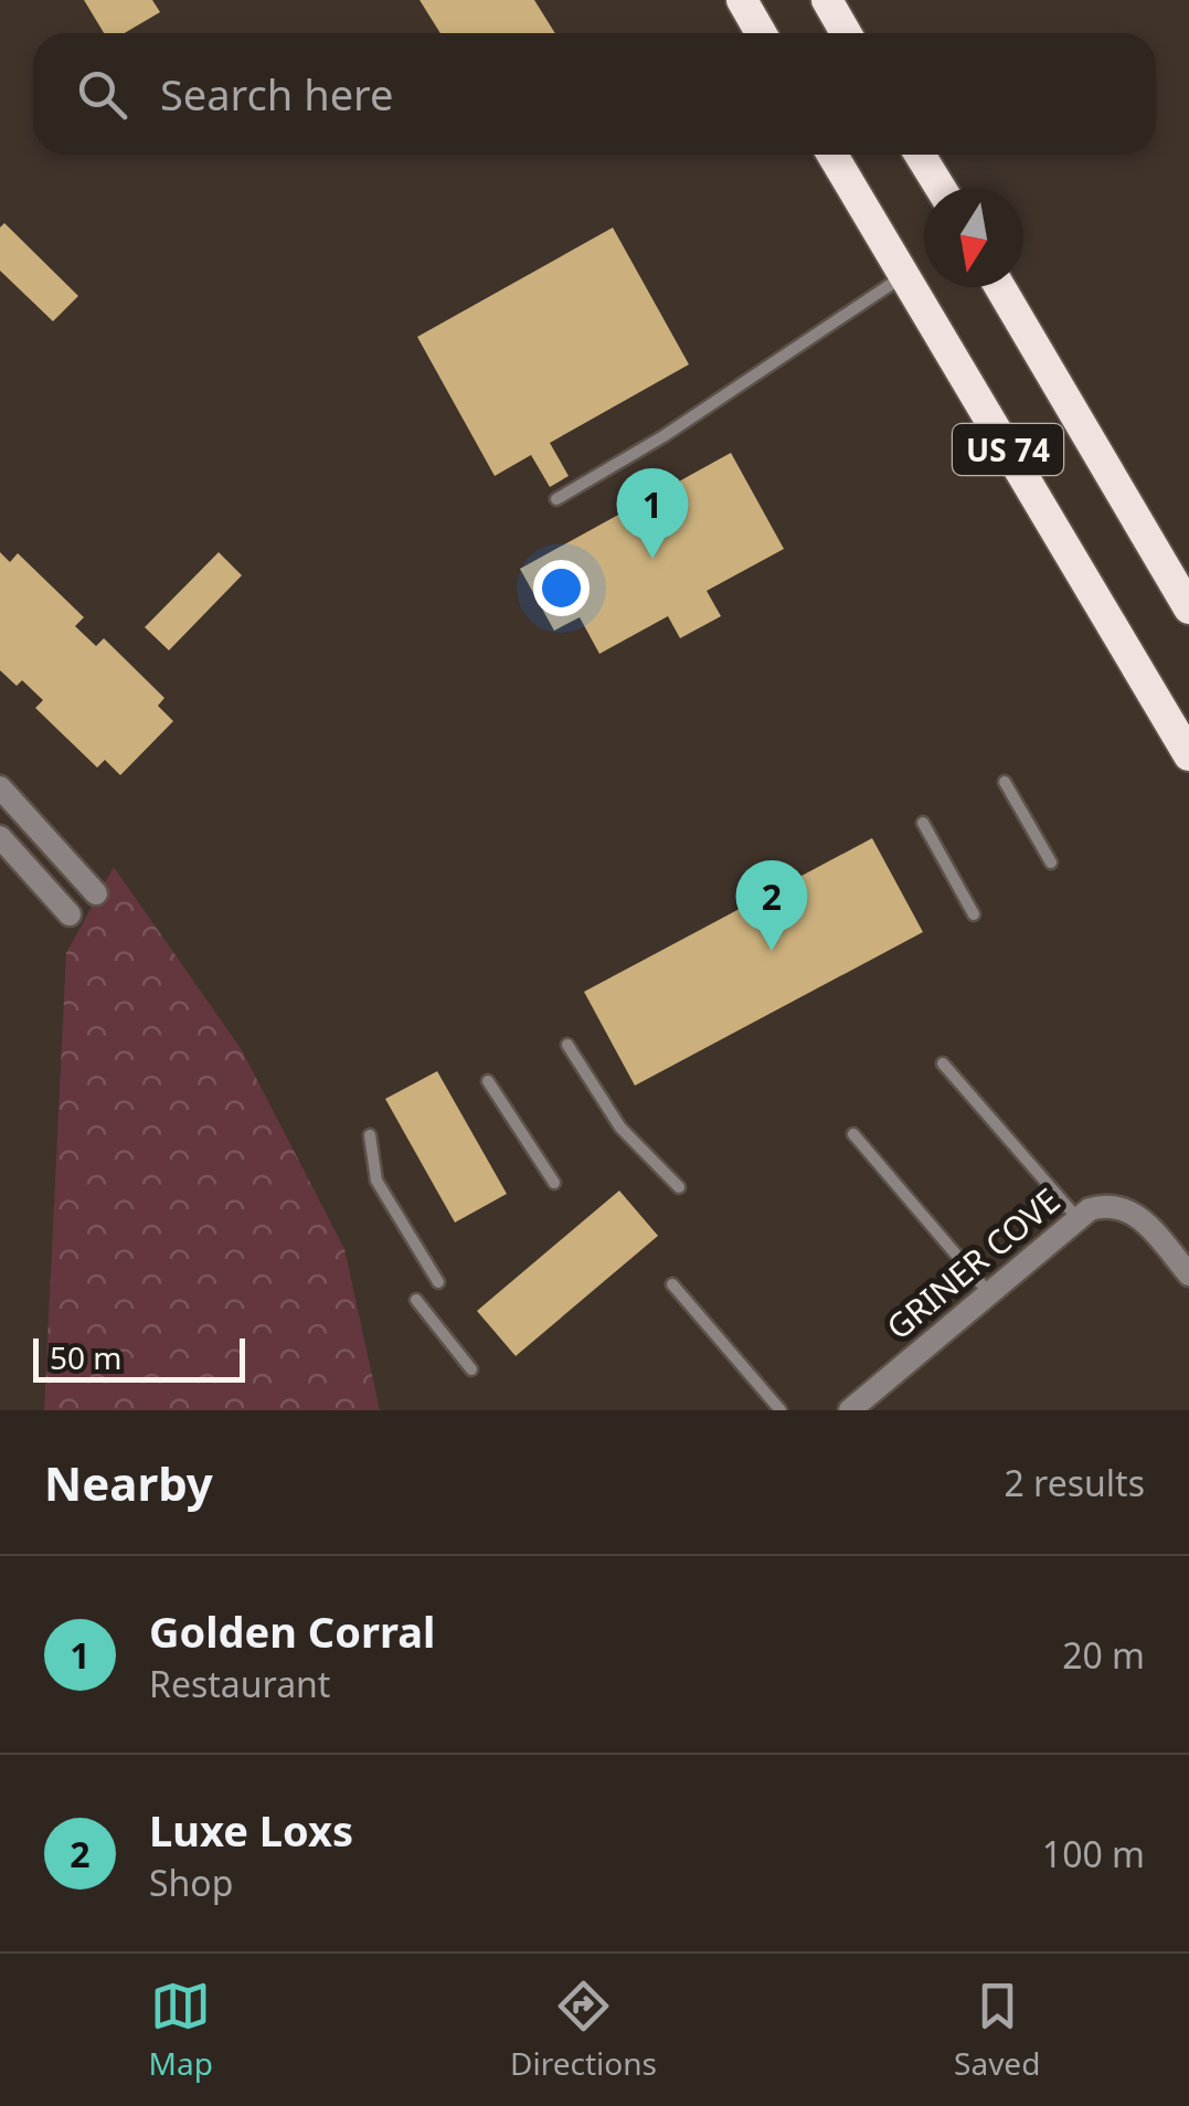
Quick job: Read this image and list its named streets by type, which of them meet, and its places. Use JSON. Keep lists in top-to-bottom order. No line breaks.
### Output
{"streets":{"highway":["US 74"],"street":["GRINER COVE"]},"scale_bar":"50 m","north":"bottom","page":{"search":"Search here","pins":["1","2"],"scale":"50 m","heading":["Nearby","2 results"],"list":[{"mark":"1","name":"Golden Corral","note":"Restaurant","value":"20 m"},{"mark":"2","name":"Luxe Loxs","note":"Shop","value":"100 m"}],"nav":["Map","Directions","Saved"]}}
